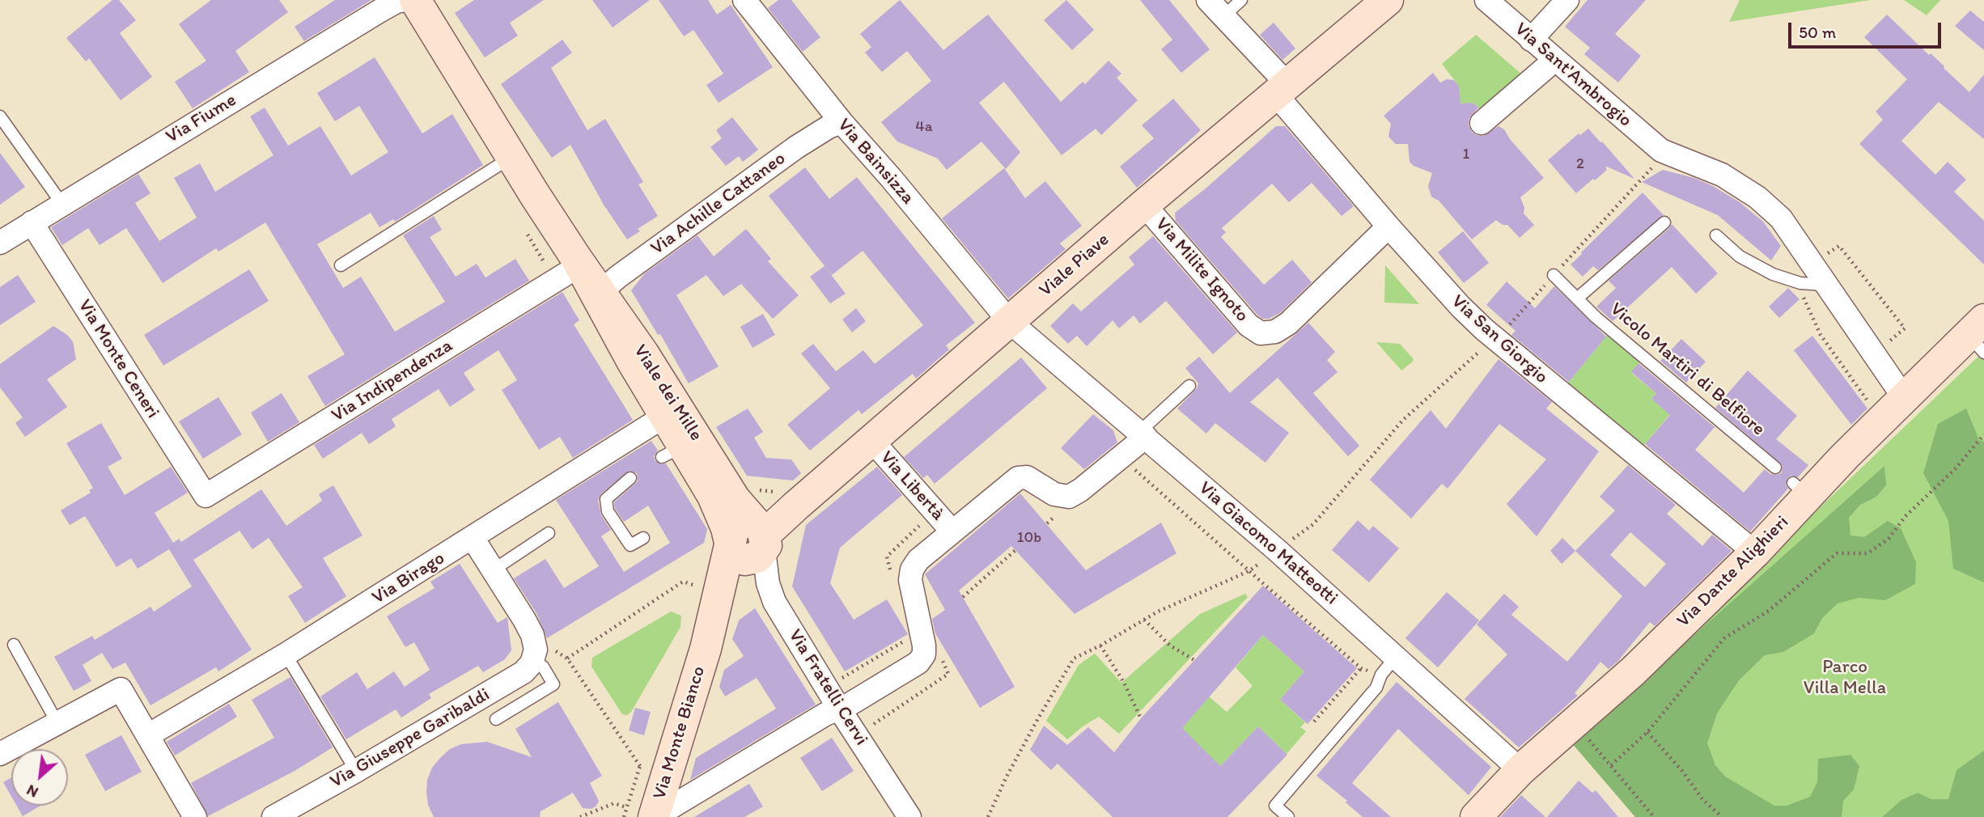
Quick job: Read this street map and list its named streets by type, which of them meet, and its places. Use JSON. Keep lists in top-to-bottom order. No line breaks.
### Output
{"streets":{"street":["Via Sant'Ambrogio","Via Fiume","Via Bainsizza","Via Achille Cattaneo","Viale Piave","Via Milite Ignoto","Via San Giorgio","Via Monte Ceneri","Via Indipendenza","Viale dei Mille","Via Libertà","Via Giacomo Matteotti","Via Dante Alighieri","Via Birago","Via Fratelli Cervi","Via Monte Bianco","Via Giuseppe Garibaldi"],"lane":["Vicolo Martiri di Belfiore"]},"crossings":[["Via Sant'Ambrogio","Via Dante Alighieri"],["Via Fiume","Via Monte Ceneri"],["Via Bainsizza","Via Achille Cattaneo"],["Via Bainsizza","Viale Piave"],["Via Bainsizza","Via Giacomo Matteotti"],["Via Achille Cattaneo","Viale dei Mille"],["Viale Piave","Via Milite Ignoto"],["Viale Piave","Via San Giorgio"],["Viale Piave","Viale dei Mille"],["Viale Piave","Via Libertà"],["Viale Piave","Via Giacomo Matteotti"],["Viale Piave","Via Fratelli Cervi"],["Viale Piave","Via Monte Bianco"],["Via Milite Ignoto","Via San Giorgio"],["Via San Giorgio","Via Dante Alighieri"],["Via Monte Ceneri","Via Indipendenza"],["Via Indipendenza","Viale dei Mille"],["Viale dei Mille","Via Birago"],["Viale dei Mille","Via Fratelli Cervi"],["Viale dei Mille","Via Monte Bianco"],["Via Giacomo Matteotti","Via Dante Alighieri"],["Via Fratelli Cervi","Via Monte Bianco"]],"parks":["Parco Villa Mella"],"house_numbers":["4a","1","2","10b"],"scale_bar":"50 m","north":"bottom left"}
